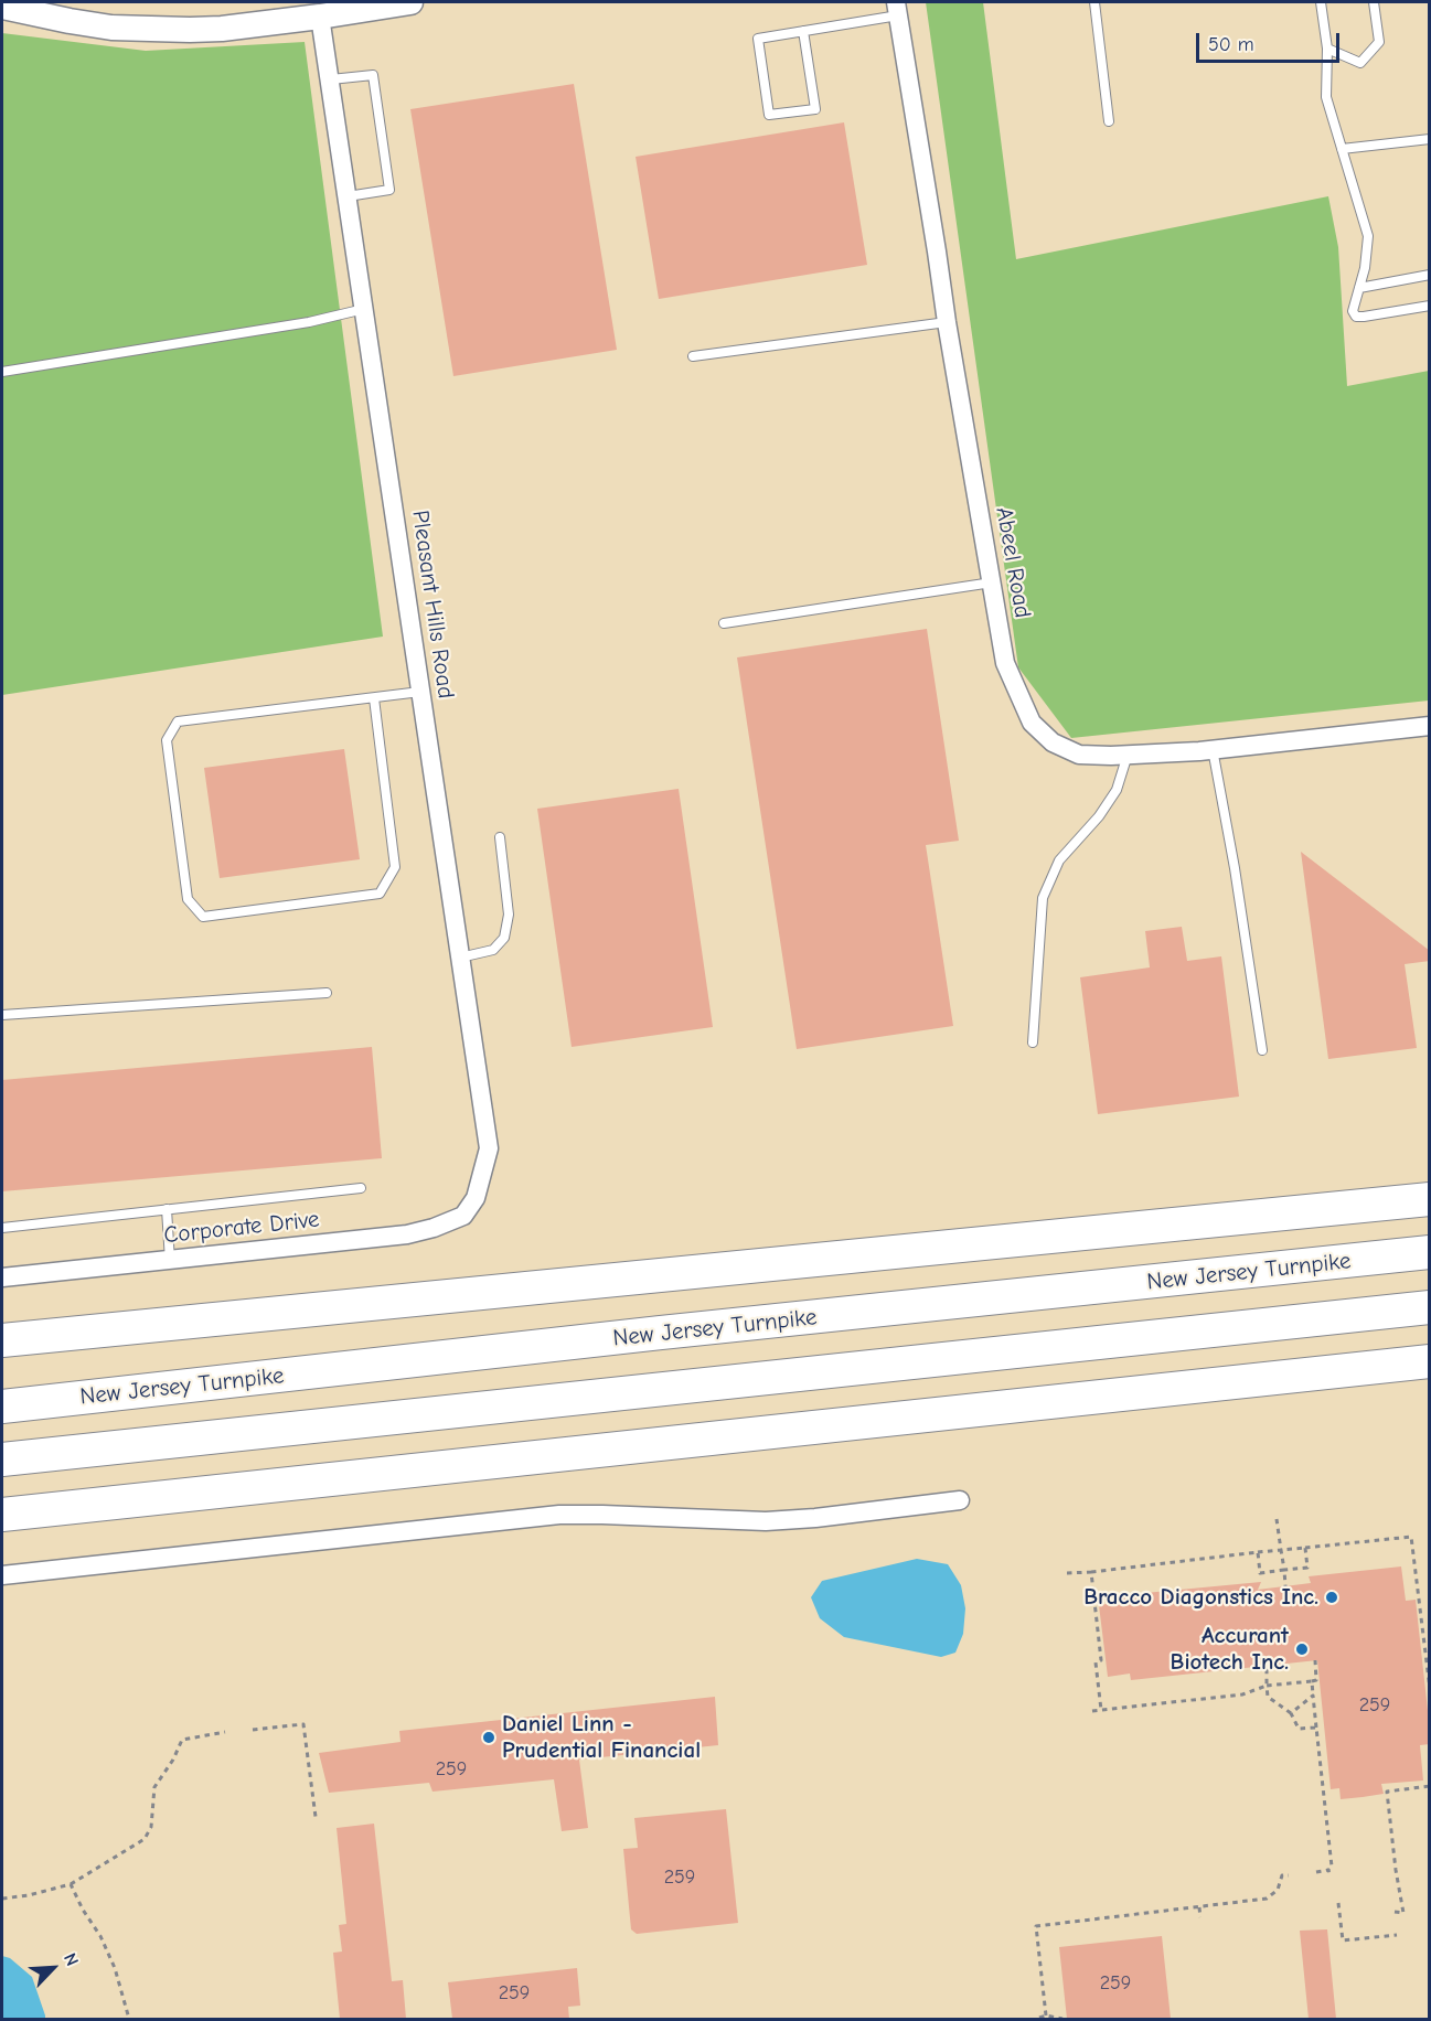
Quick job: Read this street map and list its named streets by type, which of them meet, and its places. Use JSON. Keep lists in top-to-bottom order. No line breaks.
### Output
{"streets":{"highway":["New Jersey Turnpike"],"street":["Abeel Road","Pleasant Hills Road","Corporate Drive"]},"crossings":[["Pleasant Hills Road","Corporate Drive"]],"places":["Bracco Diagonstics Inc.","Accurant Biotech Inc.","Daniel Linn - Prudential Financial"],"house_numbers":["259","259","259","259","259"],"scale_bar":"50 m","north":"top right"}
